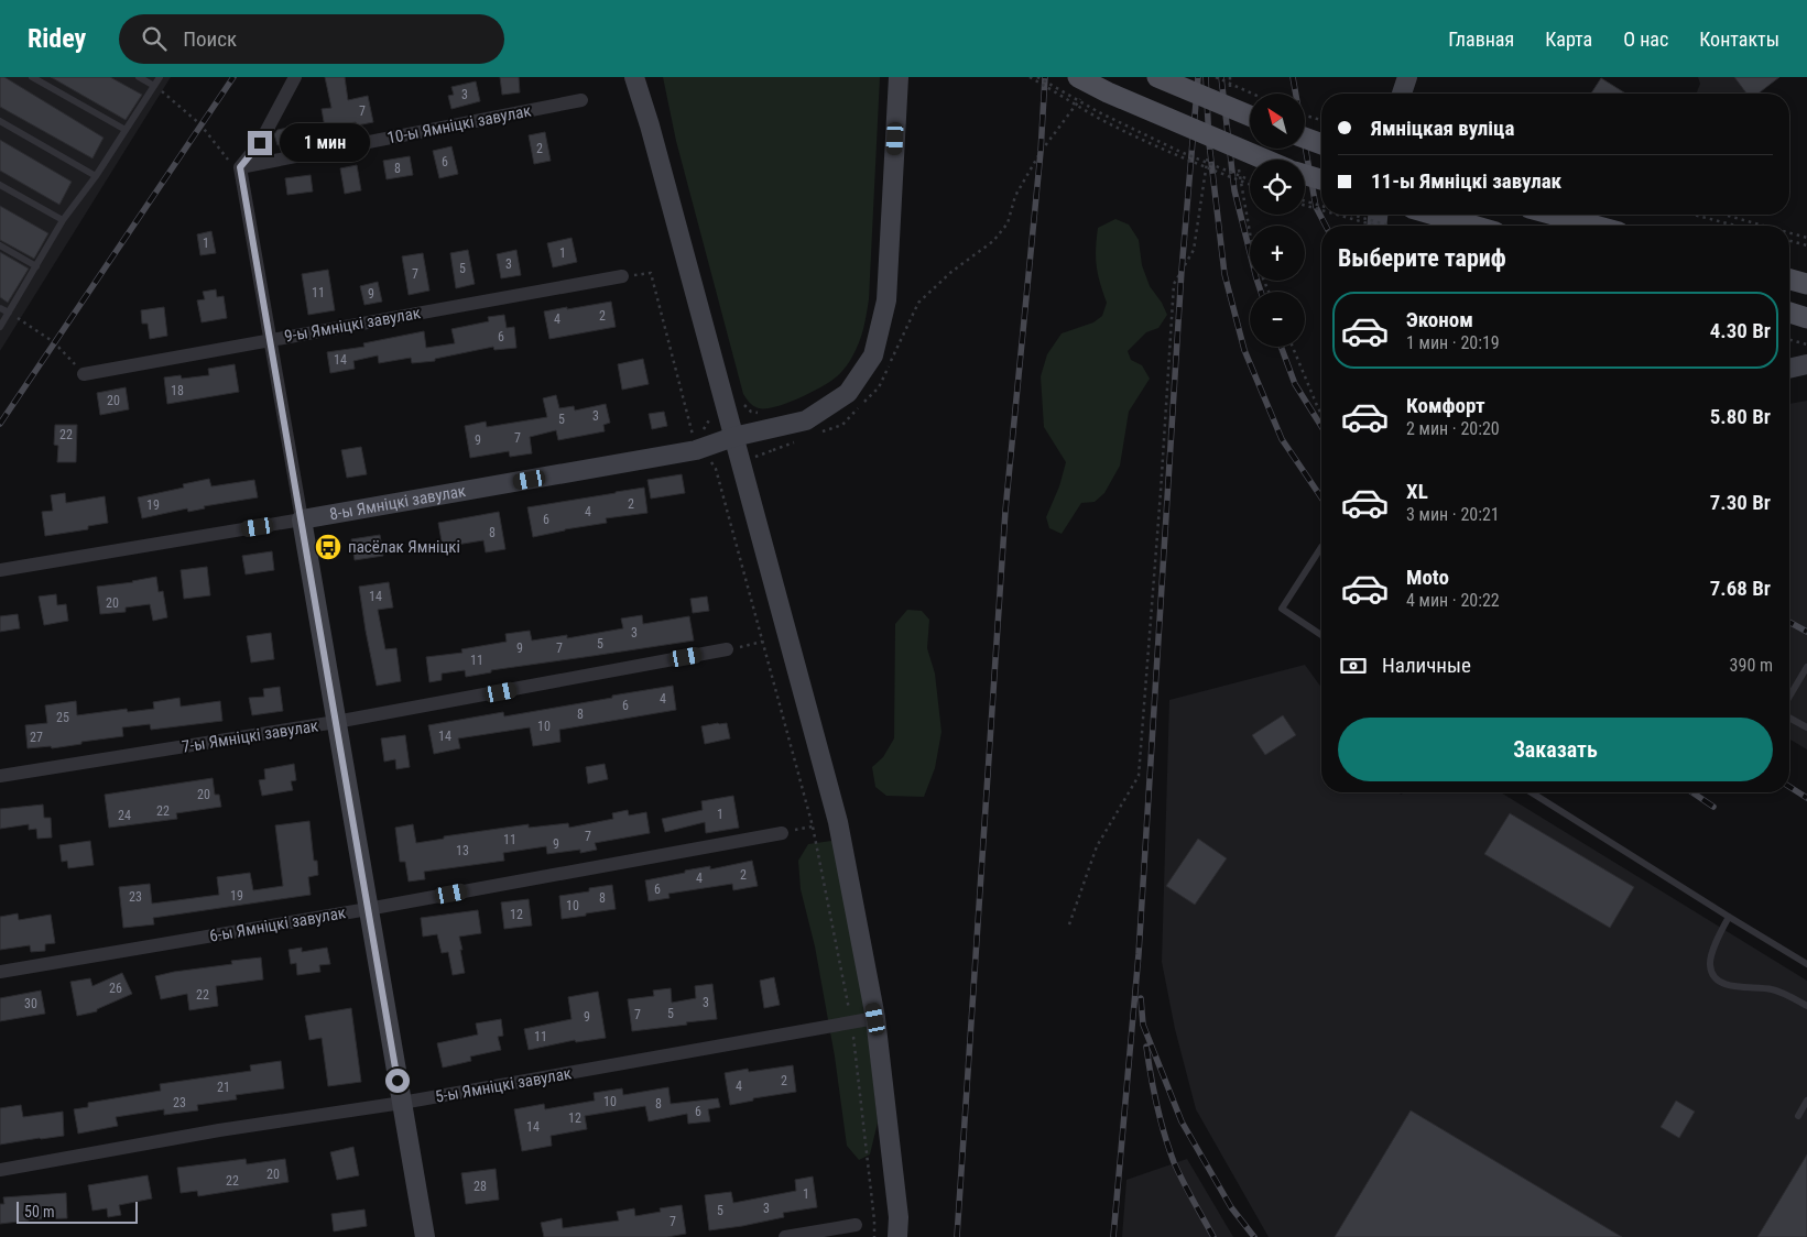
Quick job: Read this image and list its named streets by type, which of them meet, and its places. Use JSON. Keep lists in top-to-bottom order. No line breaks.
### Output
{"streets":{"main road":["8-ы Ямніцкі завулак"],"street":["10-ы Ямніцкі завулак","9-ы Ямніцкі завулак","7-ы Ямніцкі завулак","6-ы Ямніцкі завулак","5-ы Ямніцкі завулак"]},"places":{"bus stop":["пасёлак Ямніцкі"]},"house_numbers":["3","7","2","6","8","1","1","3","5","7","11","9","2","4","6","14","18","20","3","5","22","7","9","2","19","4","6","8","14","20","3","5","9","7","11","4","6","8","25","10","14","27","20","22","1","24","7","11","9","13","2","4","6","19","23","8","10","12","26","22","3","30","5","7","9","11","2","4","21","10","23","8","6","12","14","20","22","28","1","3","5","7"],"scale_bar":"50 m","north":"top left","page":{"header":"Ridey","search":"Поиск","nav":["Главная","Карта","О нас","Контакты"],"map_buttons":["+","−"],"banner":["Ямніцкая вуліца","11-ы Ямніцкі завулак"],"bubble":"1 мин","heading":"Выберите тариф","list":[{"name":"Эконом","note":"1 мин · 20:19","value":"4.30 Br"},{"name":"Комфорт","note":"2 мин · 20:20","value":"5.80 Br"},{"name":"XL","note":"3 мин · 20:21","value":"7.30 Br"},{"name":"Moto","note":"4 мин · 20:22","value":"7.68 Br"}],"pay":["Наличные","390 m"],"buttons":"Заказать","scale":"50 m"}}
